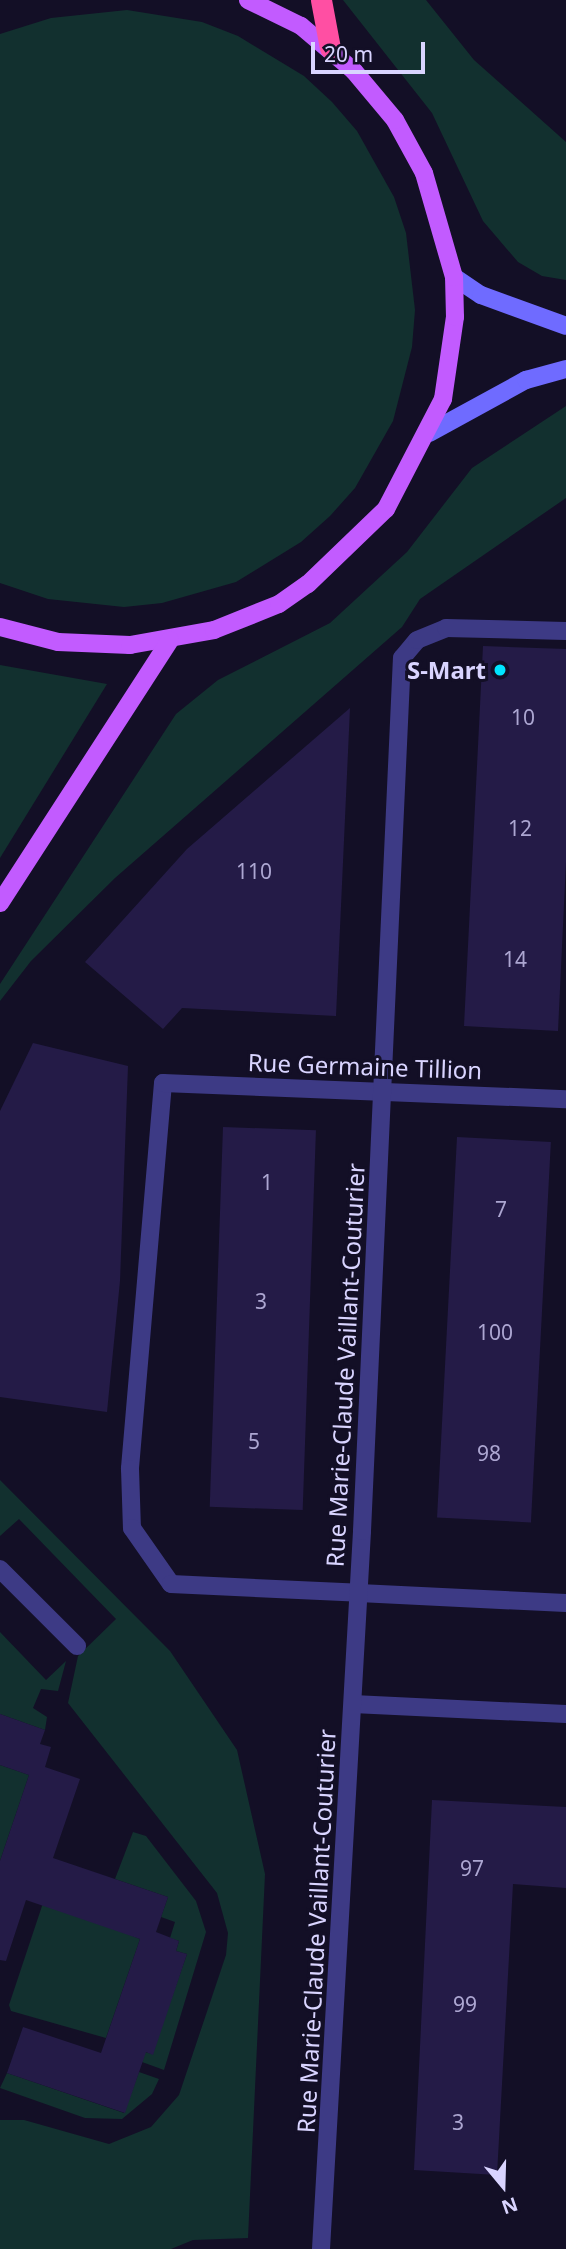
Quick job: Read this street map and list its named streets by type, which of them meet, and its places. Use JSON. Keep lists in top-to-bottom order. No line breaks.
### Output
{"streets":{"street":["Rue Germaine Tillion","Rue Marie-Claude Vaillant-Couturier"]},"crossings":[["Rue Germaine Tillion","Rue Marie-Claude Vaillant-Couturier"]],"places":["S-Mart"],"house_numbers":["10","12","110","14","1","7","3","100","5","98","97","99","3"],"scale_bar":"20 m","north":"bottom"}
